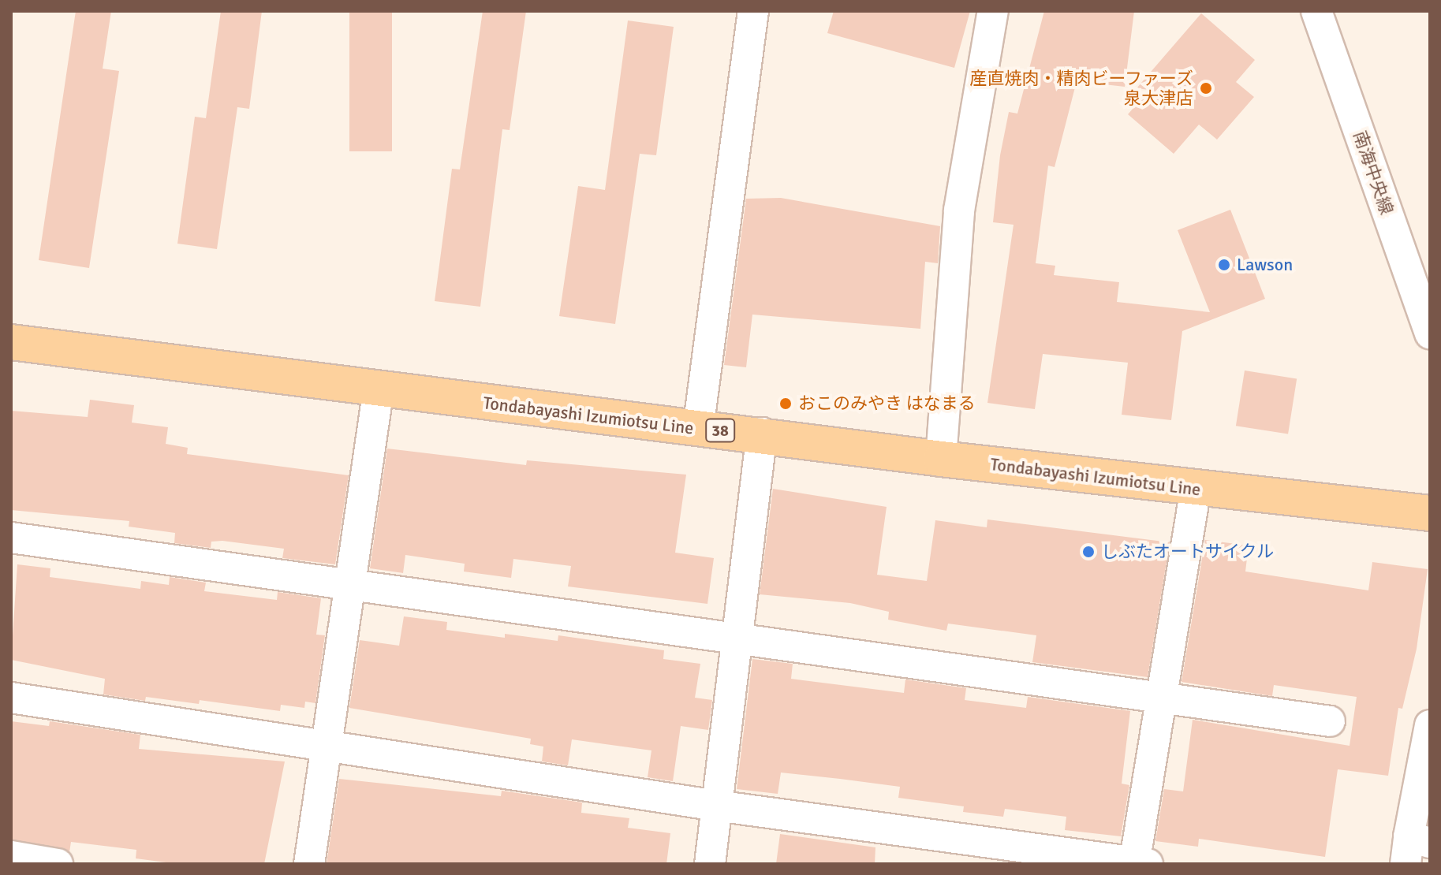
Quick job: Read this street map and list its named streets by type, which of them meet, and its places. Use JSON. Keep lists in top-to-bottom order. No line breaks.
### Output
{"streets":{"main road":["Tondabayashi Izumiotsu Line","38"],"street":["南海中央線"]},"places":["産直焼肉・精肉ビーファーズ 泉大津店","Lawson","おこのみやき はなまる","しぶたオートサイクル"]}
